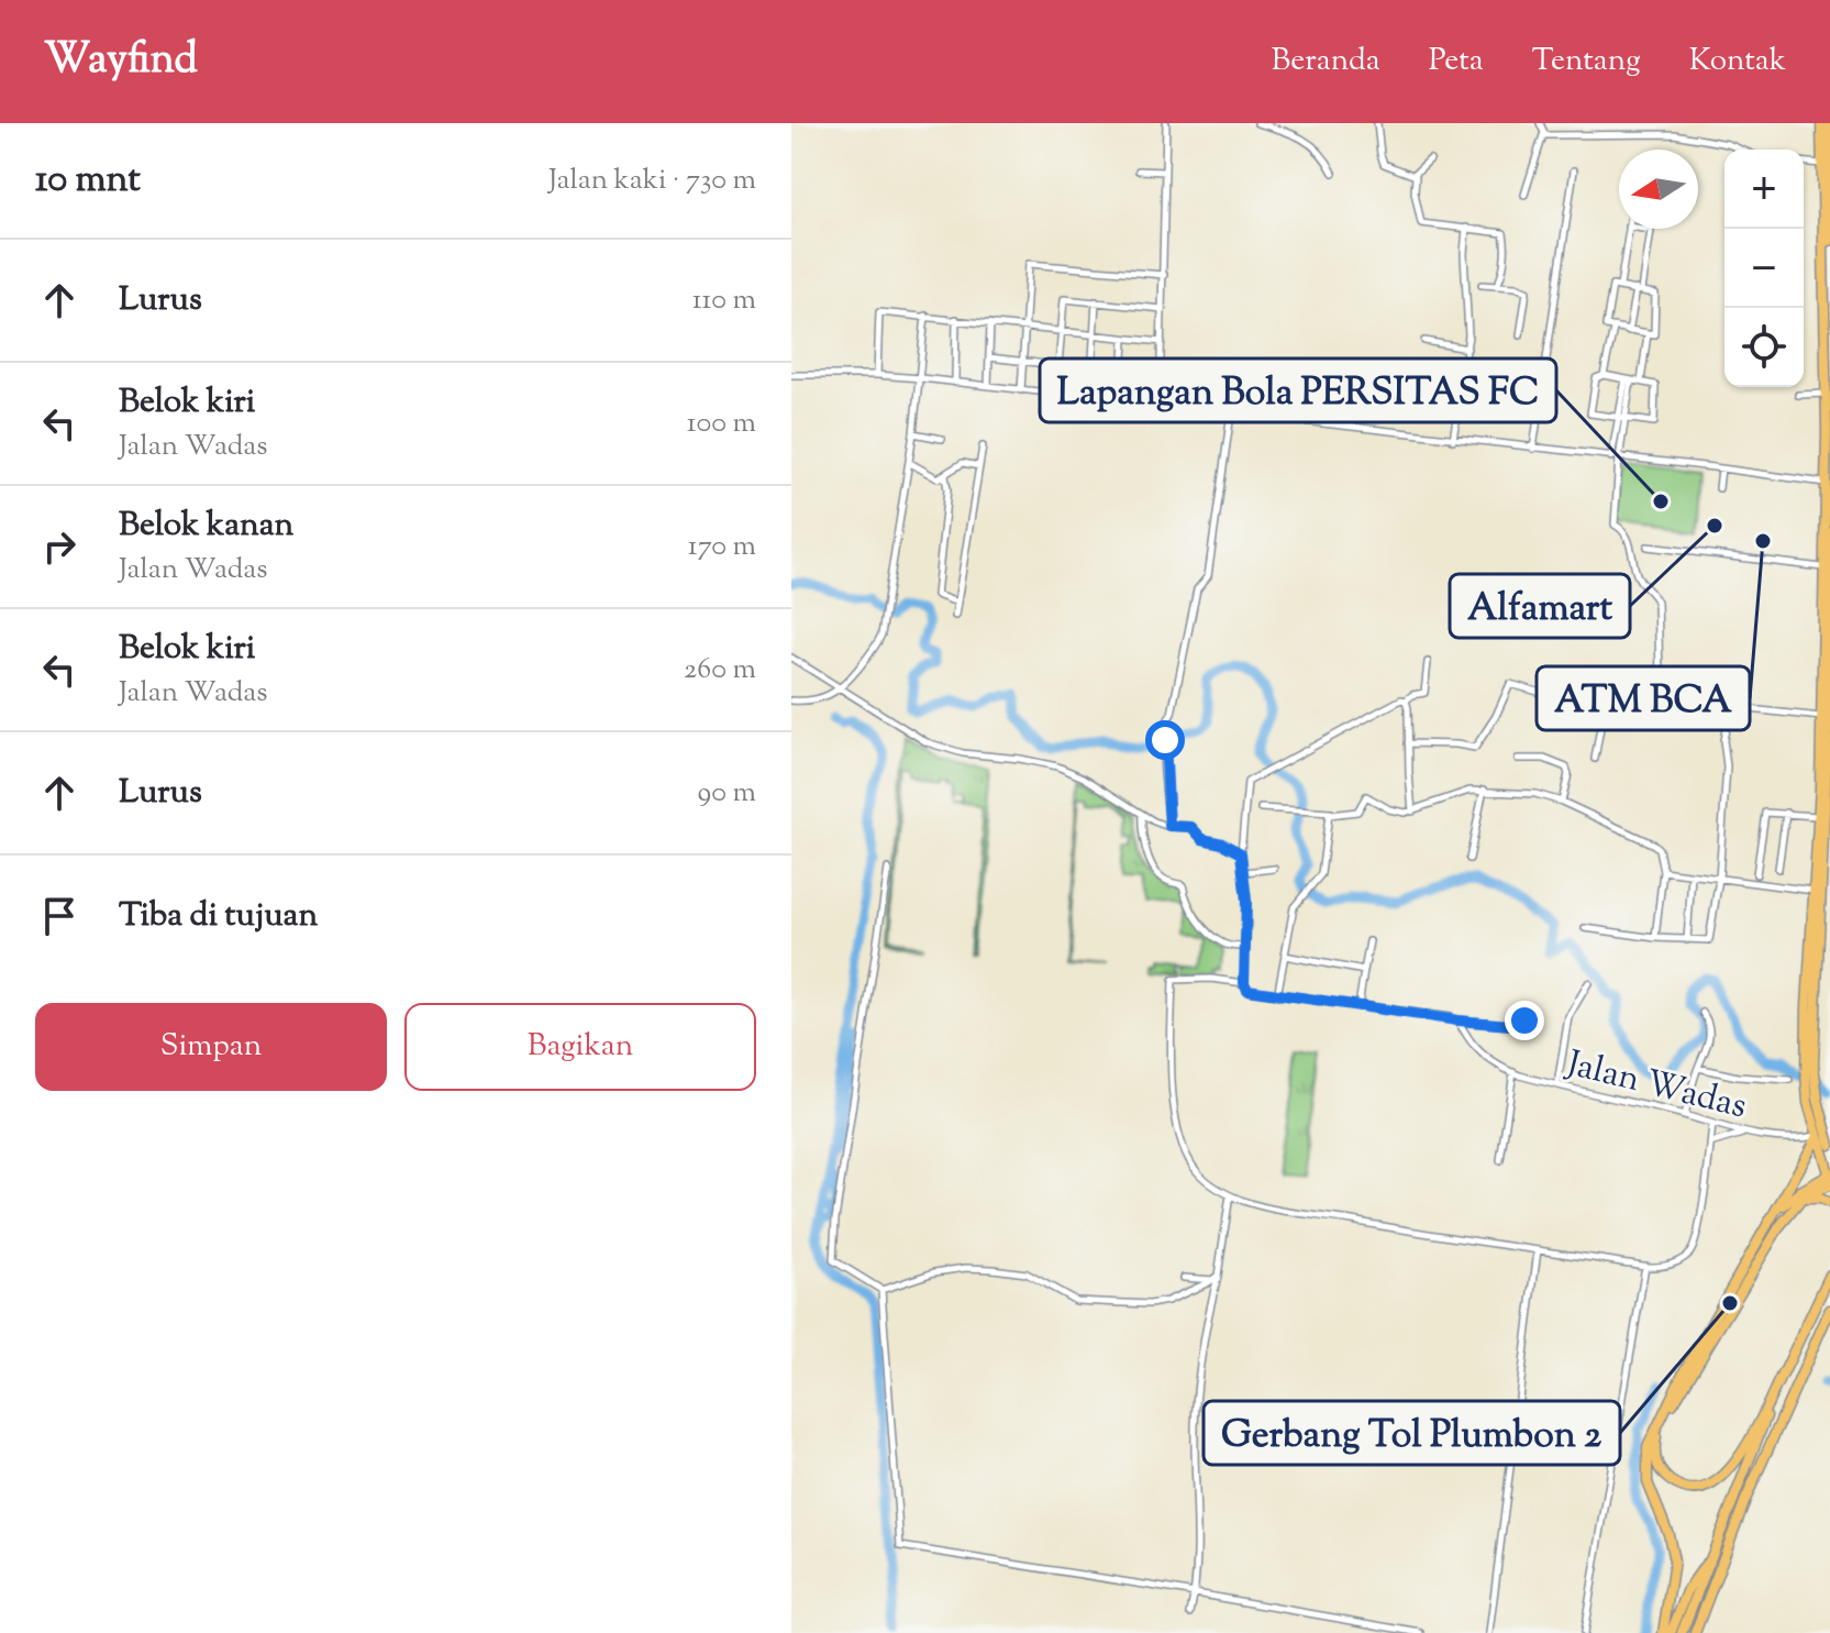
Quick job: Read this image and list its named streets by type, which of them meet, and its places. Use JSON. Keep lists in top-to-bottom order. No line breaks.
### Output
{"streets":{"street":["Jalan Wadas"]},"places":["Lapangan Bola PERSITAS FC","Alfamart","ATM BCA","Gerbang Tol Plumbon 2"],"north":"left","page":{"header":"Wayfind","nav":["Beranda","Peta","Tentang","Kontak"],"heading":["10 mnt","Jalan kaki · 730 m"],"map_buttons":["+","−"],"list":[["Lurus","110 m"],["Belok kiri","Jalan Wadas","100 m"],["Belok kanan","Jalan Wadas","170 m"],["Belok kiri","Jalan Wadas","260 m"],["Lurus","90 m"],"Tiba di tujuan"],"buttons":["Simpan","Bagikan"]}}
